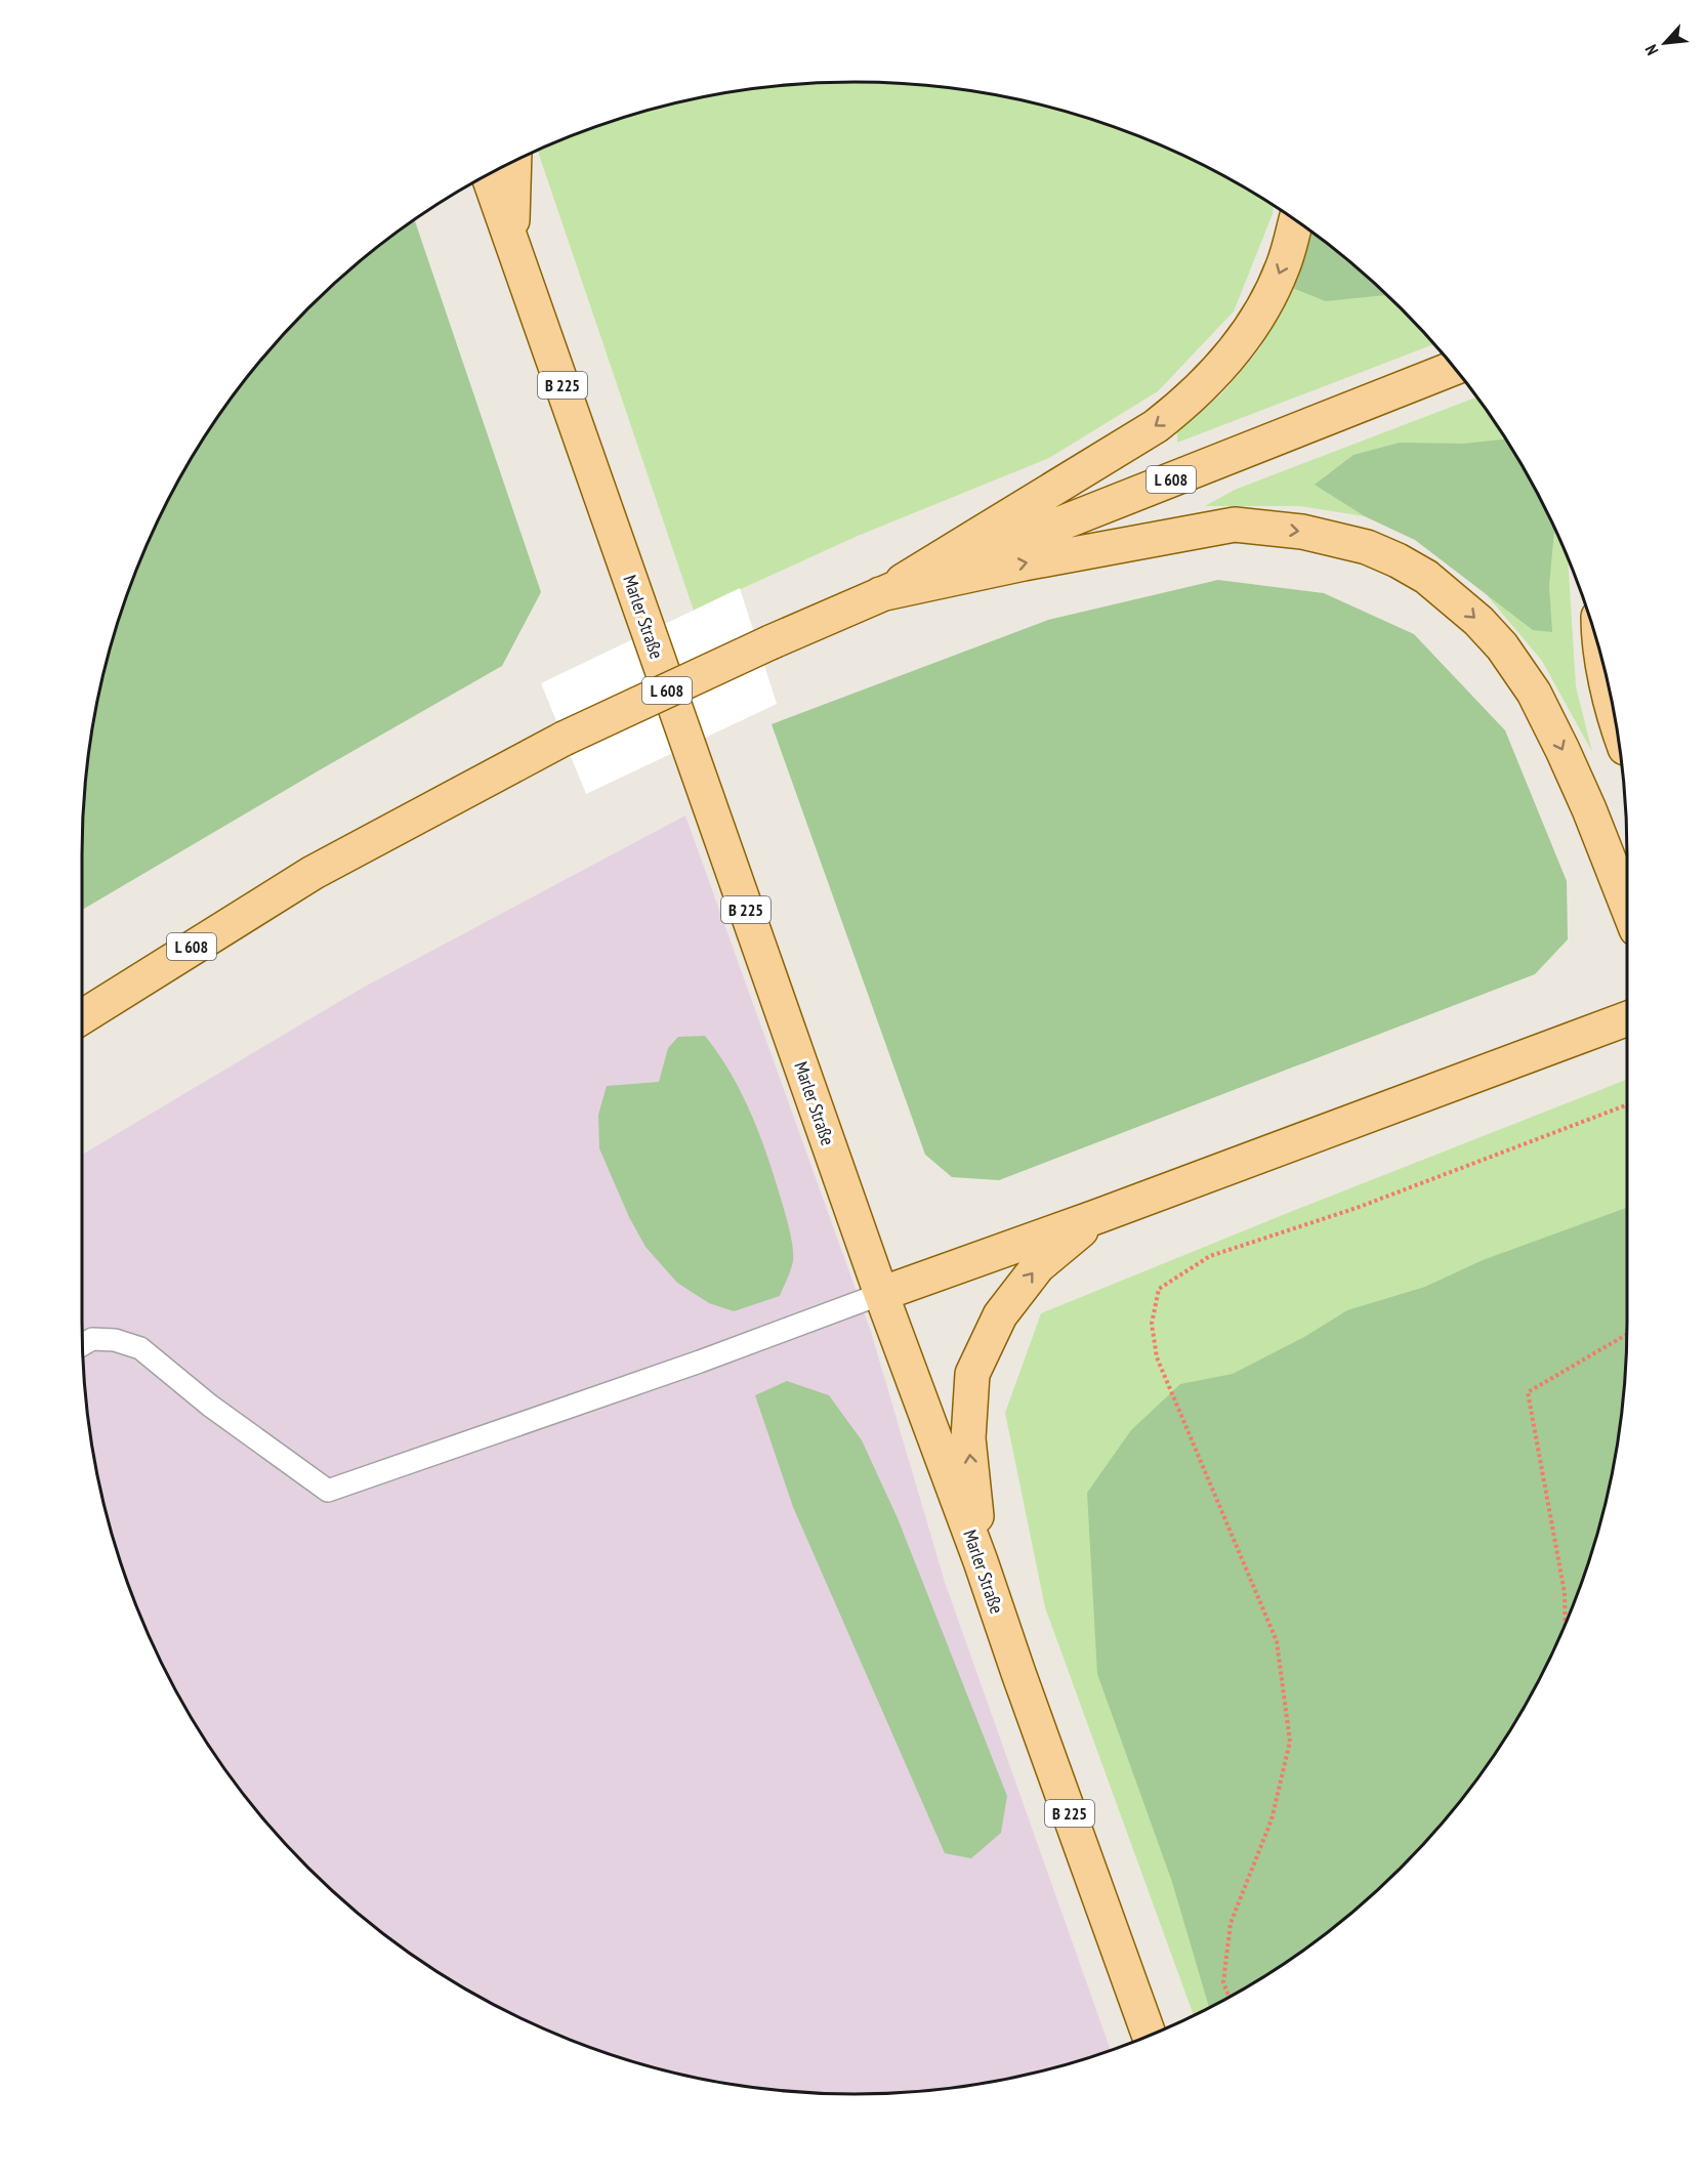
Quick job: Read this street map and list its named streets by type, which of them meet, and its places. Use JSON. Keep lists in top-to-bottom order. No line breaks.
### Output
{"streets":{"main road":["B 225","L 608","Marler Straße"]},"north":"bottom left"}
